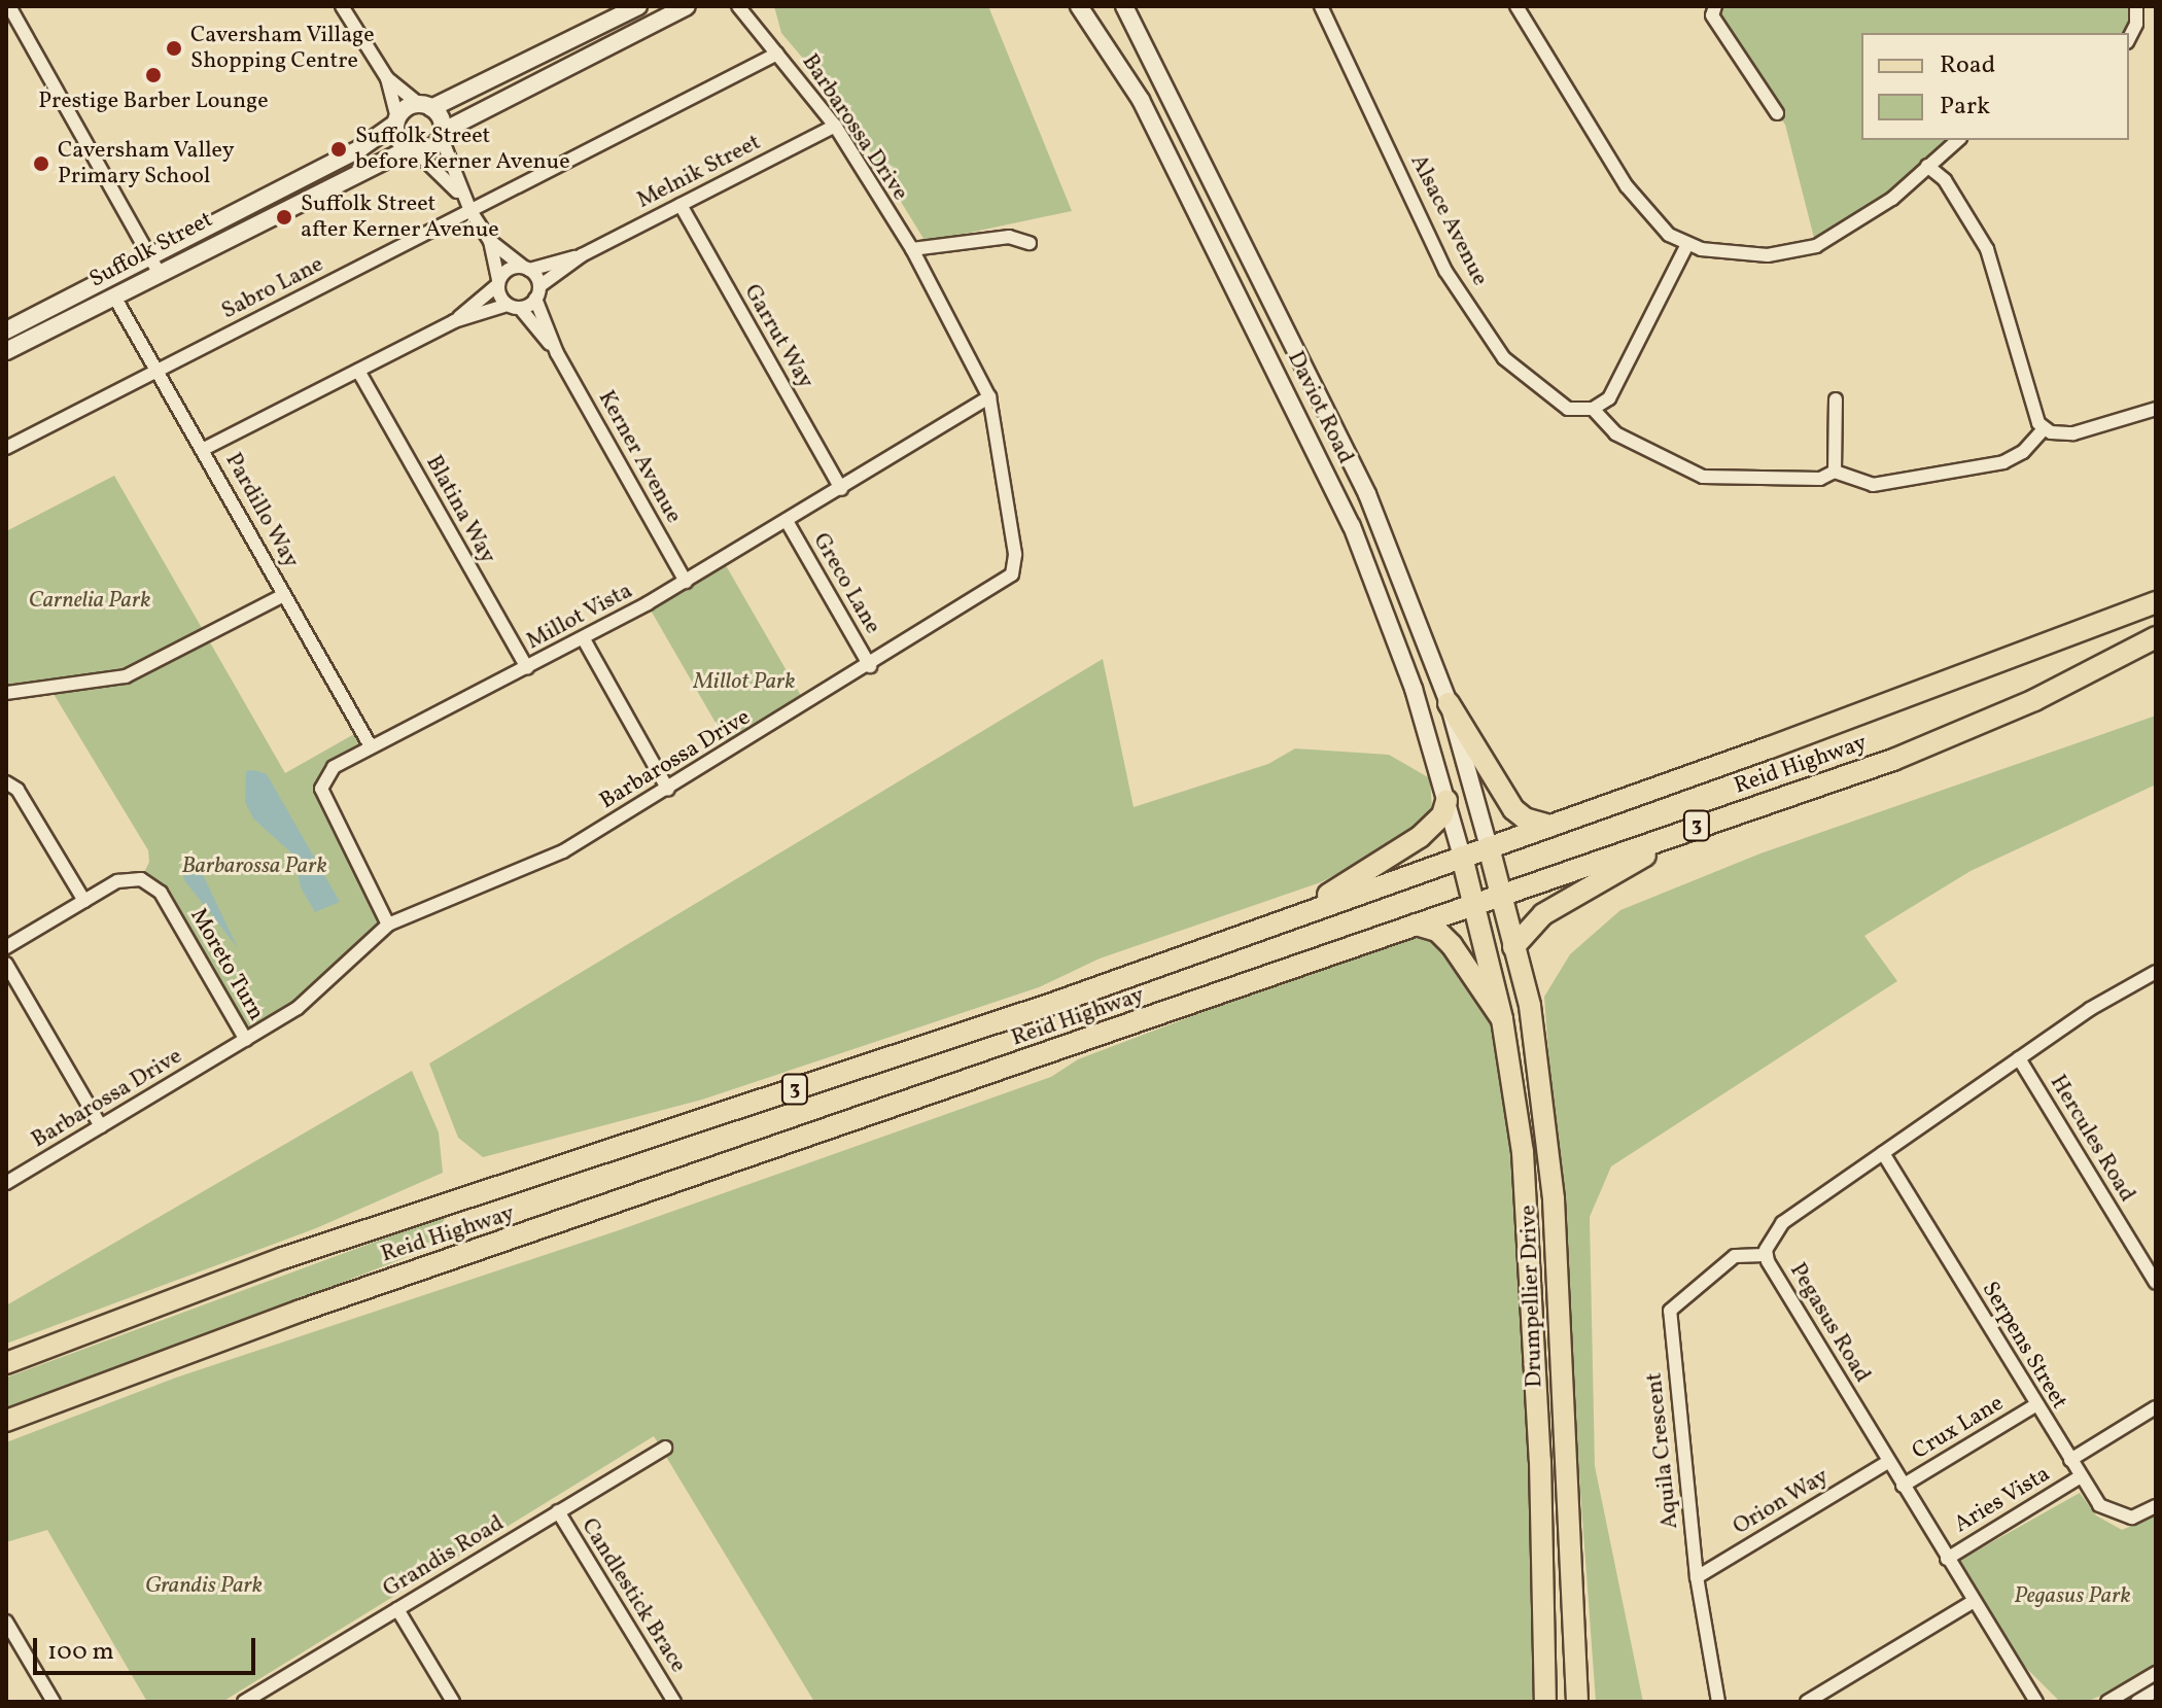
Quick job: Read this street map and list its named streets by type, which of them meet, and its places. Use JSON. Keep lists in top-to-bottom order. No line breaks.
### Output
{"streets":{"main road":["Reid Highway","3","Drumpellier Drive"],"street":["Barbarossa Drive","Melnik Street","Alsace Avenue","Suffolk Street","Sabro Lane","Garrut Way","Daviot Road","Kerner Avenue","Blatina Way","Pardillo Way","Greco Lane","Millot Vista","Moreto Turn","Hercules Road","Pegasus Road","Serpens Street","Crux Lane","Aquila Crescent","Aries Vista","Orion Way","Grandis Road","Candlestick Brace"]},"crossings":[["Barbarossa Drive","Melnik Street"],["Barbarossa Drive","Sabro Lane"],["Barbarossa Drive","Greco Lane"],["Barbarossa Drive","Millot Vista"],["Barbarossa Drive","Moreto Turn"],["Melnik Street","Garrut Way"],["Melnik Street","Kerner Avenue"],["Suffolk Street","Pardillo Way"],["Sabro Lane","Pardillo Way"],["Garrut Way","Millot Vista"],["Daviot Road","Reid Highway"],["Daviot Road","Drumpellier Drive"],["Kerner Avenue","Millot Vista"],["Blatina Way","Millot Vista"],["Pardillo Way","Millot Vista"],["Greco Lane","Millot Vista"],["Reid Highway","Drumpellier Drive"],["Hercules Road","Pegasus Road"],["Pegasus Road","Serpens Street"],["Pegasus Road","Crux Lane"],["Pegasus Road","Aquila Crescent"],["Pegasus Road","Aries Vista"],["Pegasus Road","Orion Way"],["Serpens Street","Crux Lane"],["Serpens Street","Aries Vista"],["Aquila Crescent","Orion Way"],["Grandis Road","Candlestick Brace"]],"parks":["Carnelia Park","Millot Park","Barbarossa Park","Grandis Park","Pegasus Park"],"places":["Caversham Village Shopping Centre","Prestige Barber Lounge","Suffolk Street before Kerner Avenue","Caversham Valley Primary School","Suffolk Street after Kerner Avenue"],"legend":["Road","Park"],"scale_bar":"100 m"}
